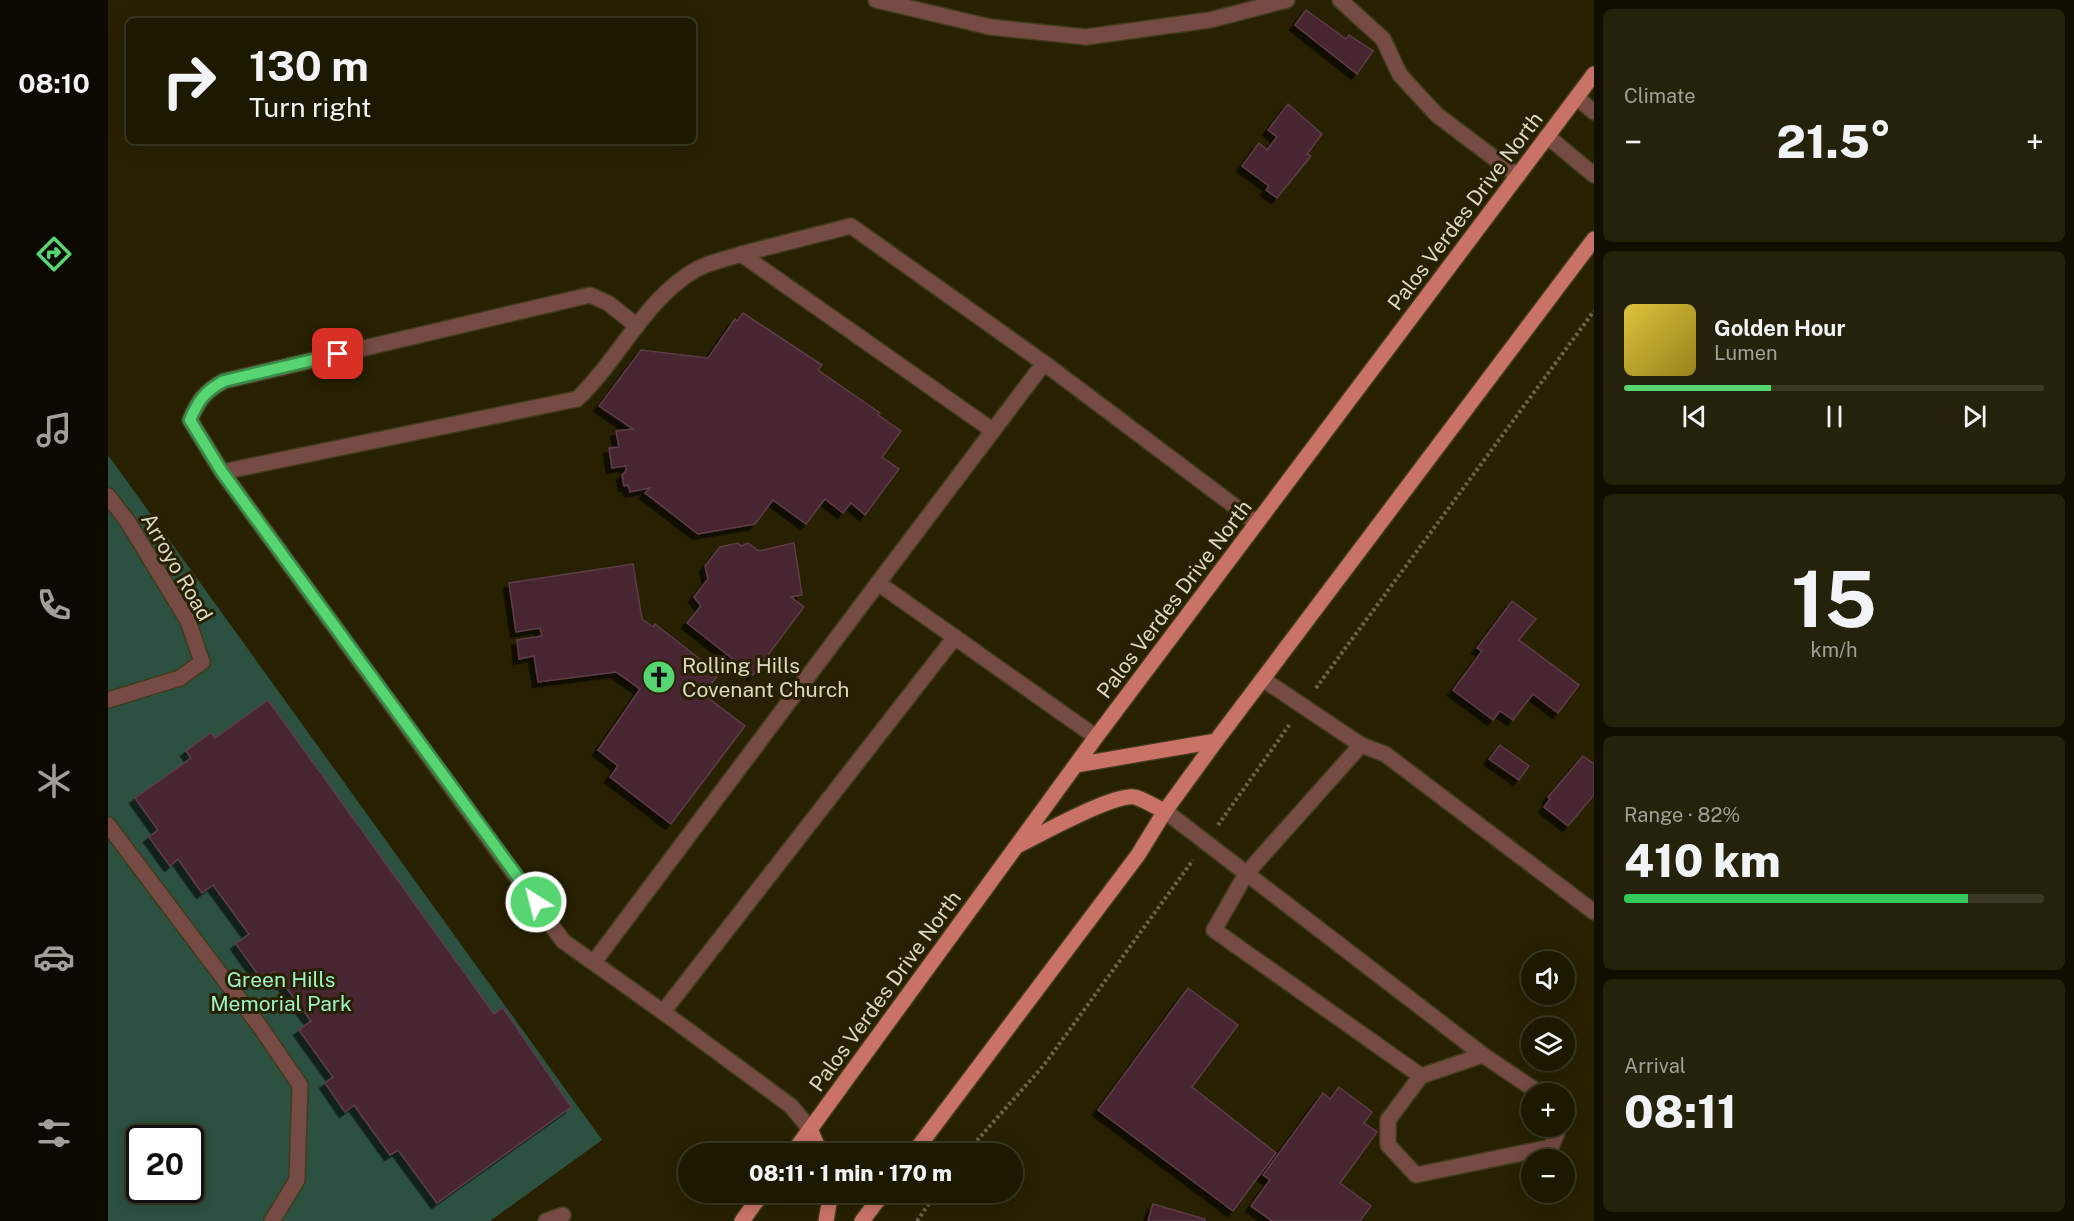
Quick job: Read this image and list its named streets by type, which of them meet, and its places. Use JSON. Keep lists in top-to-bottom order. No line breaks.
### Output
{"streets":{"main road":["Palos Verdes Drive North"],"street":["Arroyo Road"]},"parks":["Green Hills Memorial Park"],"places":{"church":["Rolling Hills Covenant Church"]},"page":{"tabs":"08:10","tile":["Climate",["15","km/h"],["Range · 82%","410 km"],["Arrival","08:11"]],"turn":["130 m","Turn right"],"heat":["−","21.5°","+"],"song":["Golden Hour","Lumen"],"map_buttons":["+","−"],"limit":"20","trip":"08:11 · 1 min · 170 m"}}
